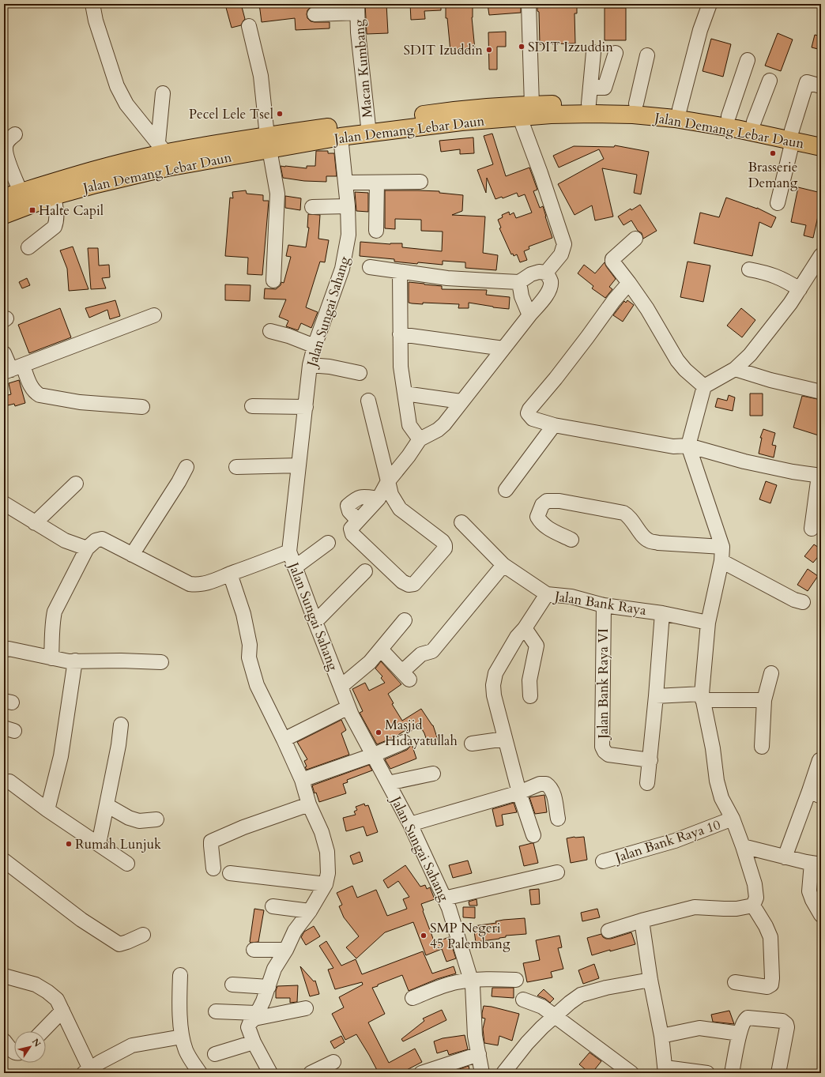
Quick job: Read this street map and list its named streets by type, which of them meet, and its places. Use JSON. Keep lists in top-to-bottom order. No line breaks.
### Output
{"streets":{"highway":["Jalan Demang Lebar Daun"],"street":["Macan Kumbang","Jalan Sungai Sahang","Jalan Bank Raya","Jalan Bank Raya VI","Jalan Bank Raya 10"]},"crossings":[["Macan Kumbang","Jalan Demang Lebar Daun"],["Jalan Demang Lebar Daun","Jalan Sungai Sahang"],["Jalan Bank Raya","Jalan Bank Raya VI"]],"places":{"other":["SDIT Izzuddin","SDIT Izuddin","Pecel Lele Tsel","Brasserie Demang","Masjid Hidayatullah","Rumah Lunjuk","SMP Negeri 45 Palembang"],"transit":["Halte Capil"]},"north":"top right"}
